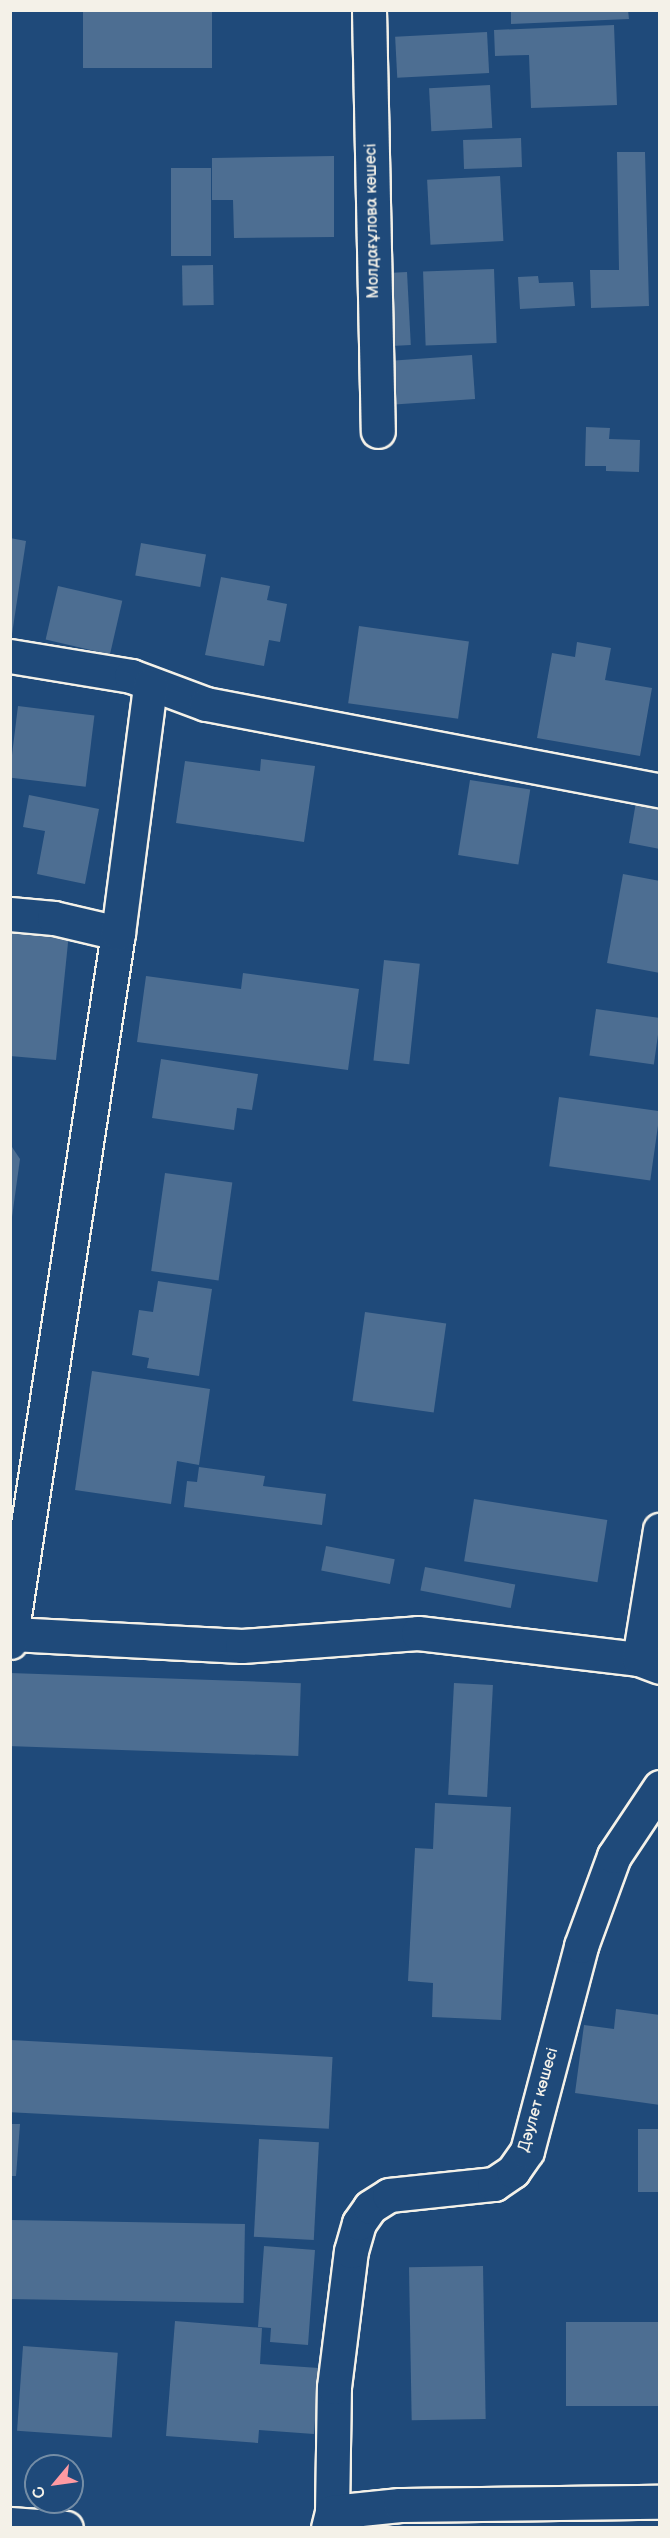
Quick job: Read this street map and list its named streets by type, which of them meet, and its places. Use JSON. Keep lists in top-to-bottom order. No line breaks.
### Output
{"streets":{"main road":["Молдағұлова көшесі","Дәулет көшесі"]},"north":"bottom left"}
